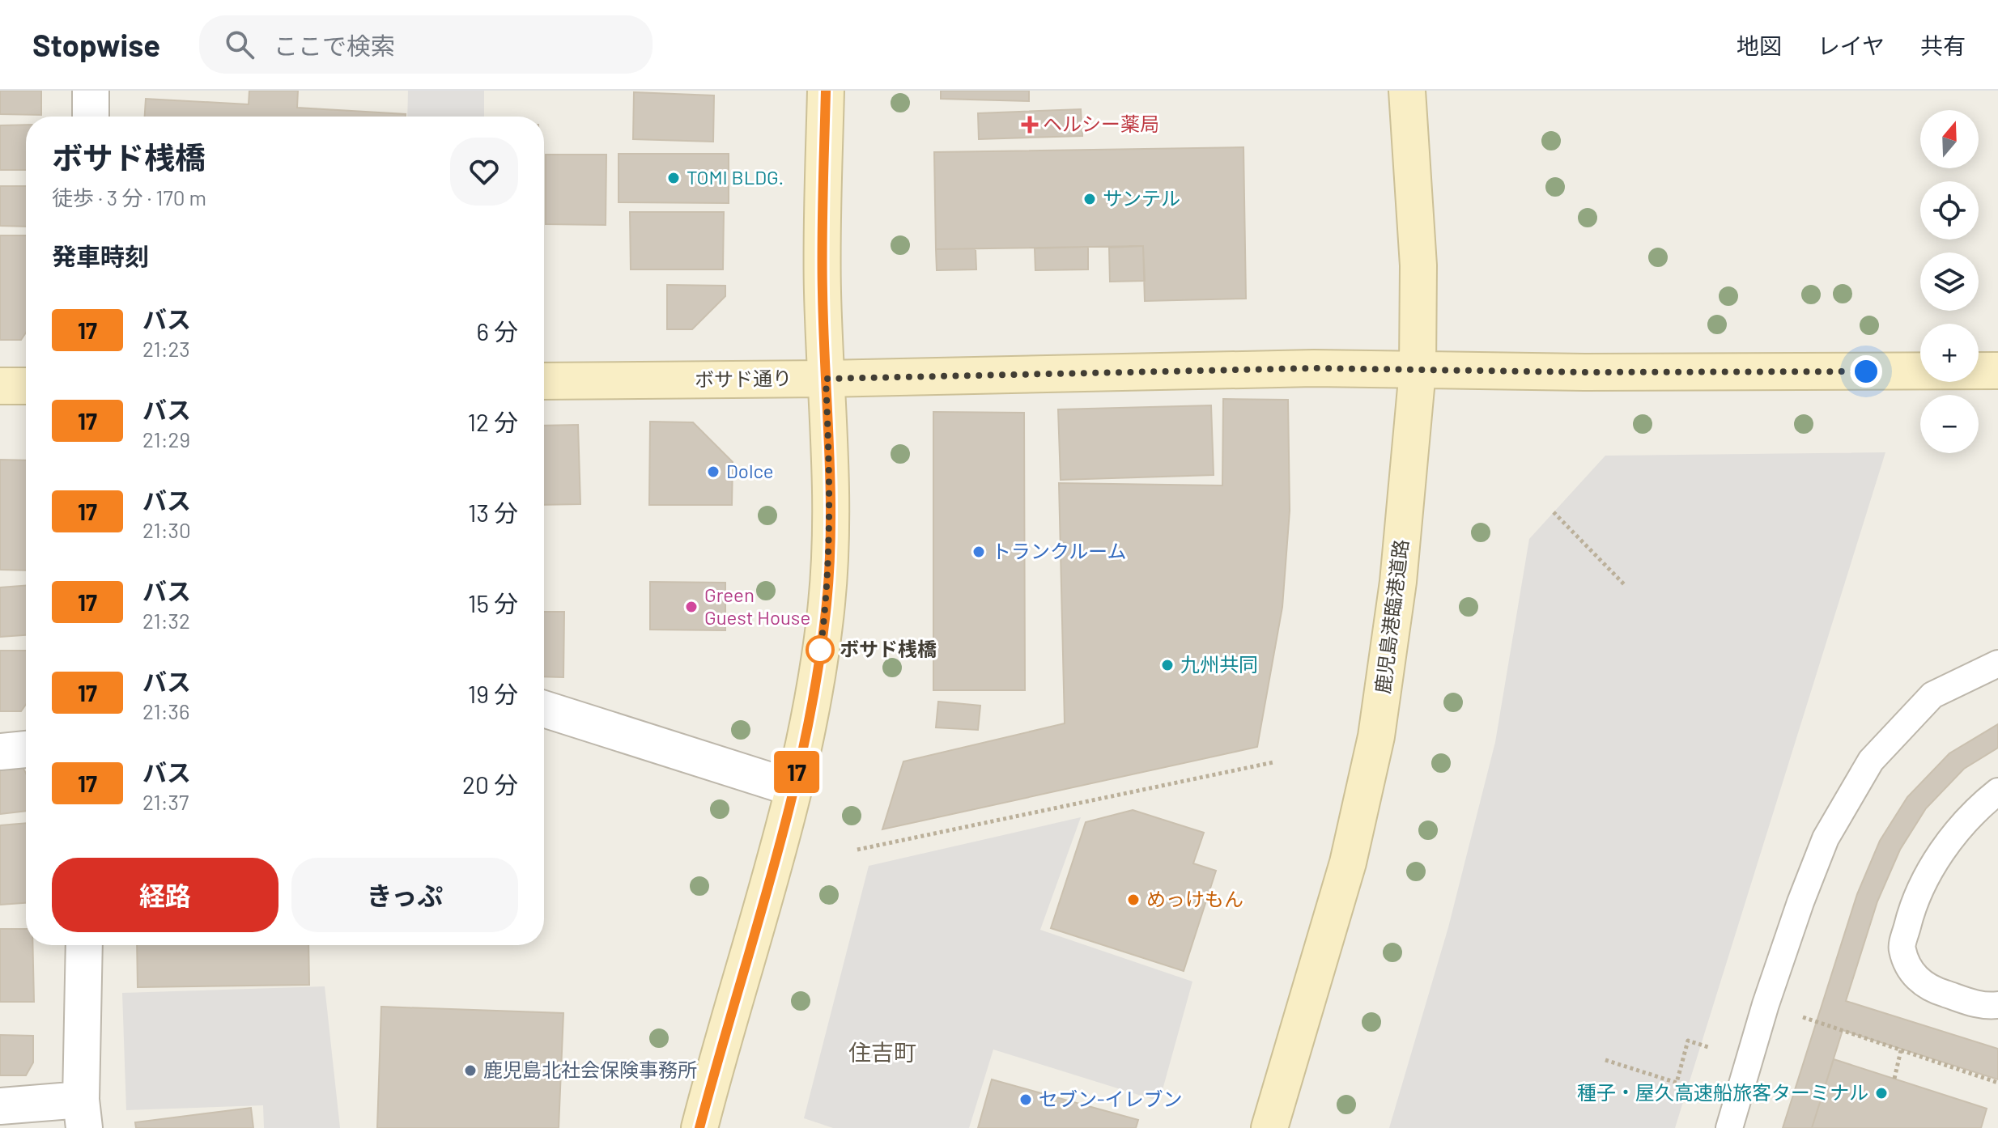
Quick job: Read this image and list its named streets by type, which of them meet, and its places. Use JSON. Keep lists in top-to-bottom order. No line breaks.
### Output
{"streets":{"street":["ボサド通り","鹿児島港臨港道路"]},"crossings":[["ボサド通り","鹿児島港臨港道路"]],"districts":["住吉町"],"places":{"health":["ヘルシー薬局"],"other":["TOMI BLDG.","サンテル","Dolce","トランクルーム","Green Guest House","ボサド桟橋","九州共同","めっけもん","鹿児島北社会保険事務所","種子・屋久高速船旅客ターミナル","セブン-イレブン"]},"lines":["bus line 17"],"north":"top","page":{"header":"Stopwise","search":"ここで検索","nav":["地図","レイヤ","共有"],"on_map":"17","map_buttons":["+","−"],"heading":[["ボサド桟橋","徒歩 · 3 分 · 170 m"],"発車時刻"],"list":[{"mark":"17","name":"バス","note":"21:23","value":"6 分"},{"mark":"17","name":"バス","note":"21:29","value":"12 分"},{"mark":"17","name":"バス","note":"21:30","value":"13 分"},{"mark":"17","name":"バス","note":"21:32","value":"15 分"},{"mark":"17","name":"バス","note":"21:36","value":"19 分"},{"mark":"17","name":"バス","note":"21:37","value":"20 分"}],"buttons":["経路","きっぷ"]}}
